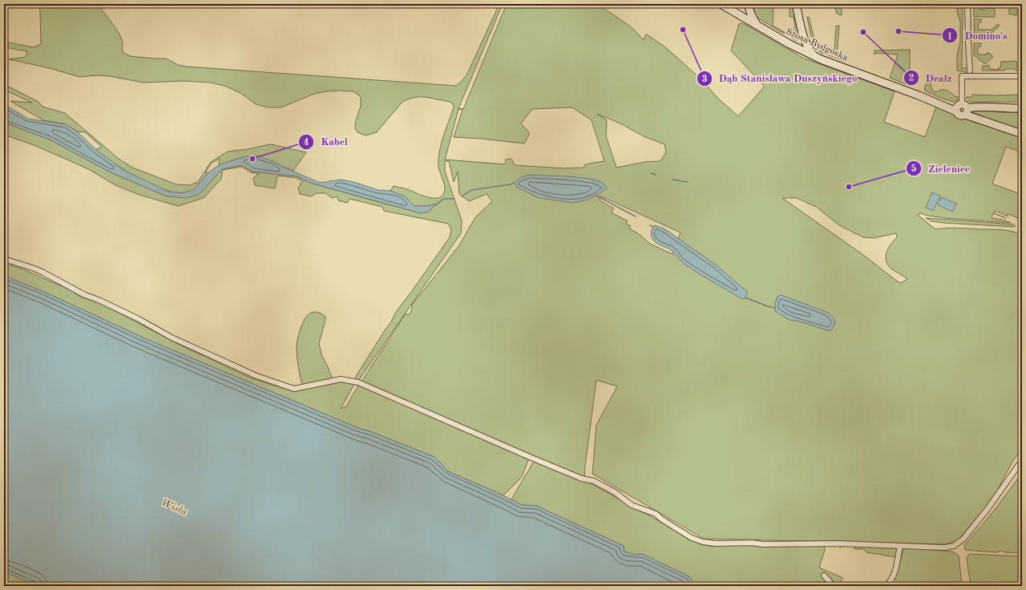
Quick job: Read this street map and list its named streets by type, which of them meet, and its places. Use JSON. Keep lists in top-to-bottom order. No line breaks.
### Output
{"streets":{"street":["Szosa Bydgoska"]},"water":["Wisła"],"places":["Dąb Stanisława Duszyńskiego","Domino's","Dealz","Kabel","Zieleniec"]}
